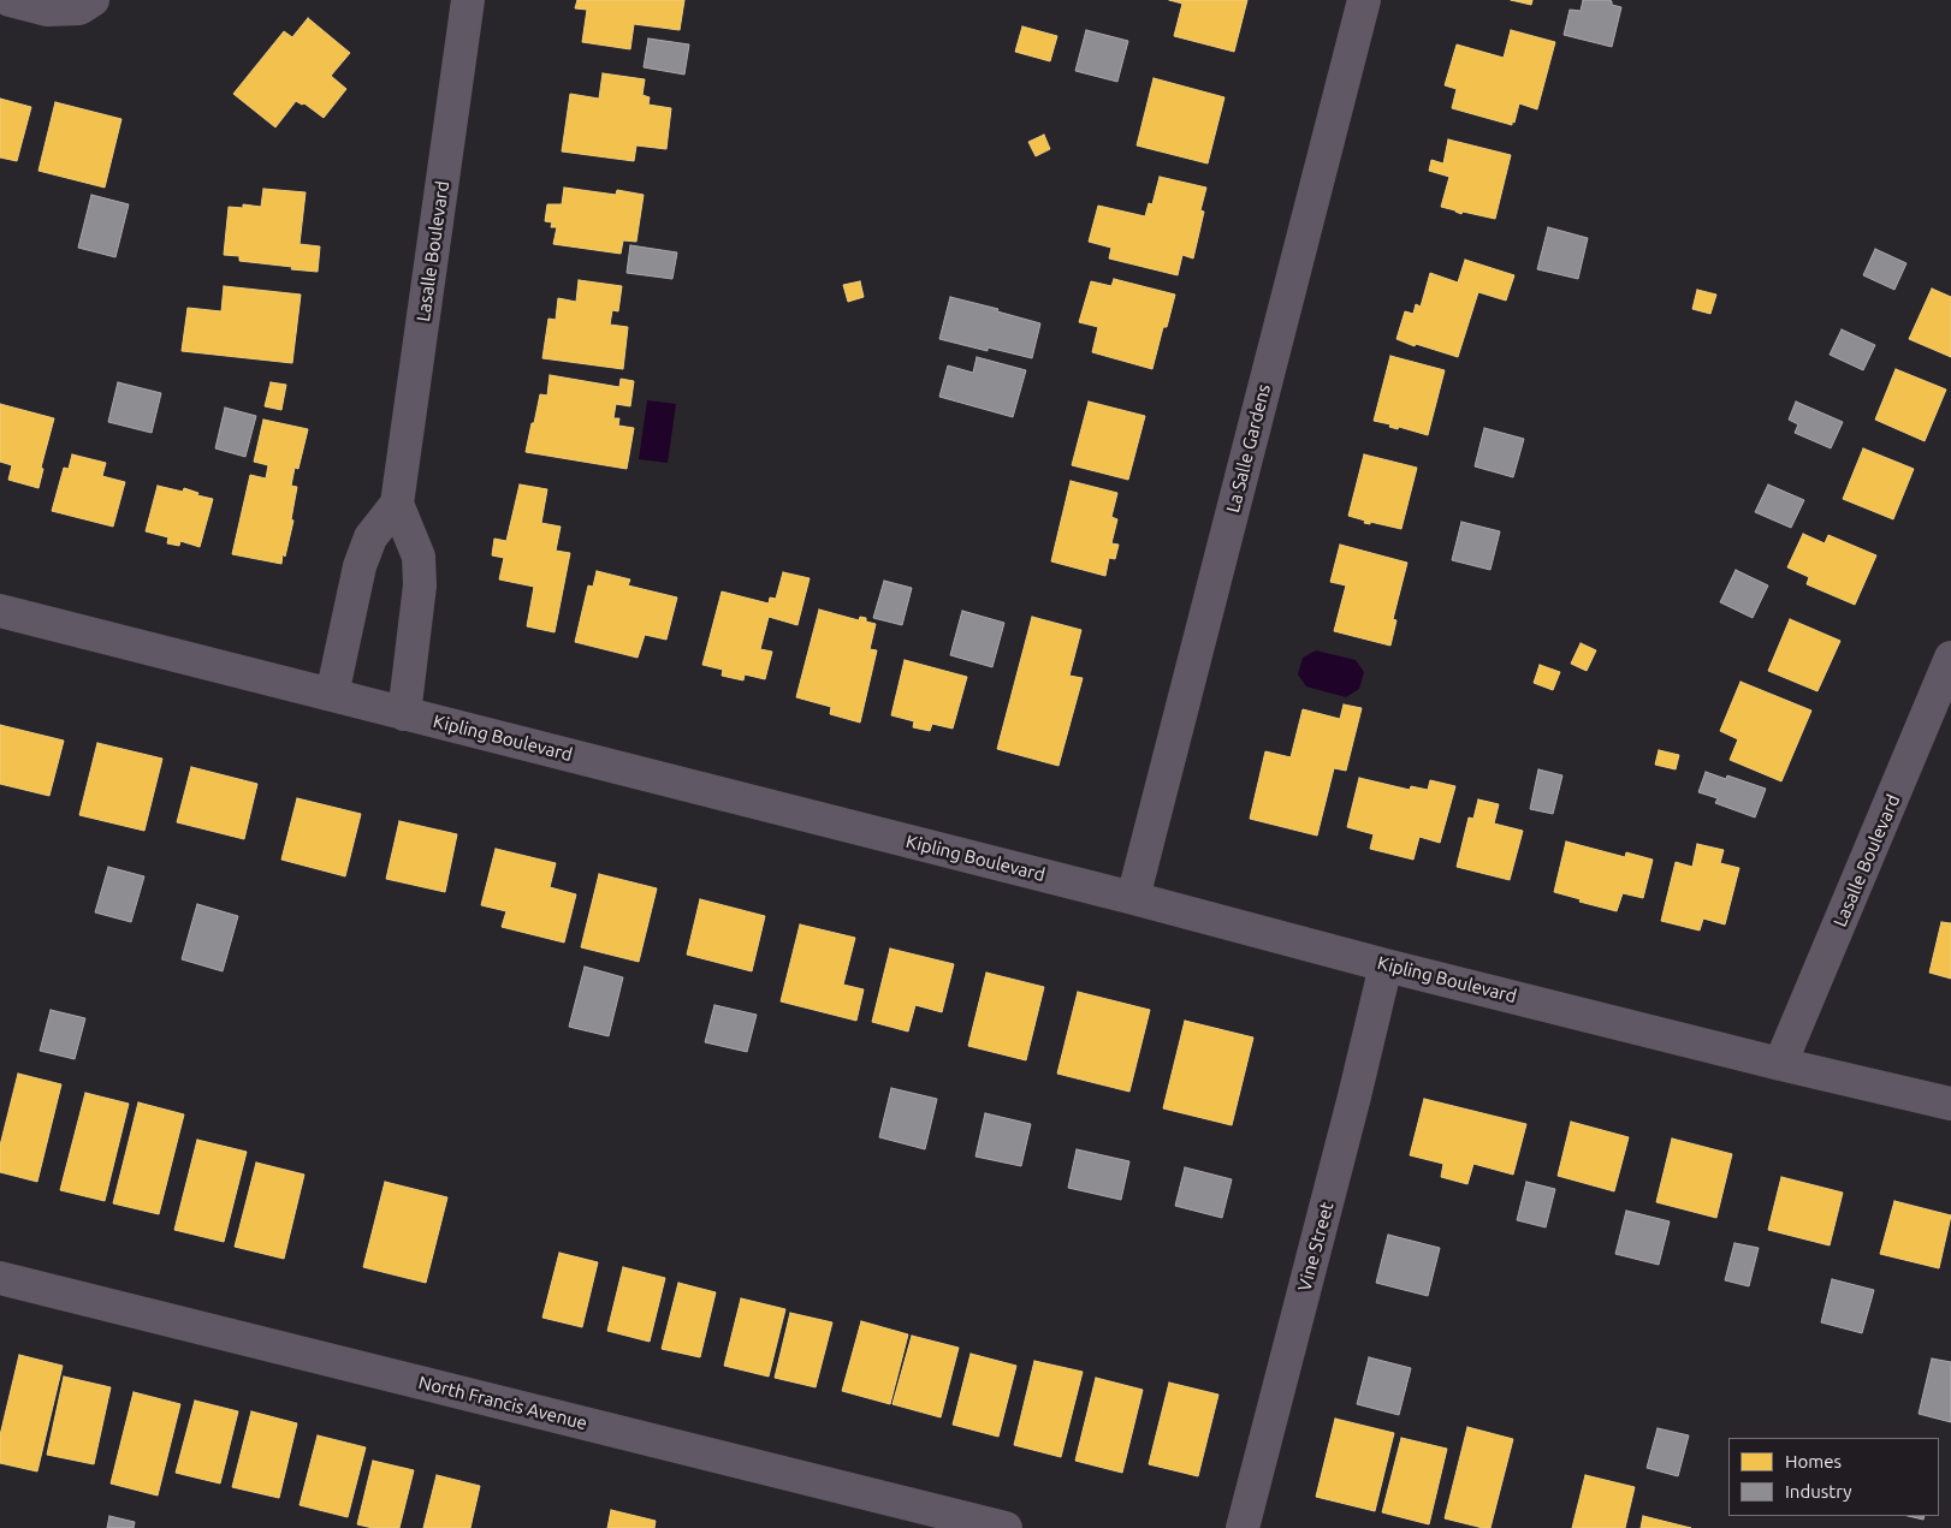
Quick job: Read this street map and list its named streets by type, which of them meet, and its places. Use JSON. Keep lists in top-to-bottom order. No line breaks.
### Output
{"streets":{"street":["Lasalle Boulevard","La Salle Gardens","Kipling Boulevard","Vine Street","North Francis Avenue"]},"crossings":[["Lasalle Boulevard","Kipling Boulevard"],["La Salle Gardens","Kipling Boulevard"],["Kipling Boulevard","Vine Street"]],"legend":["Homes","Industry"]}
